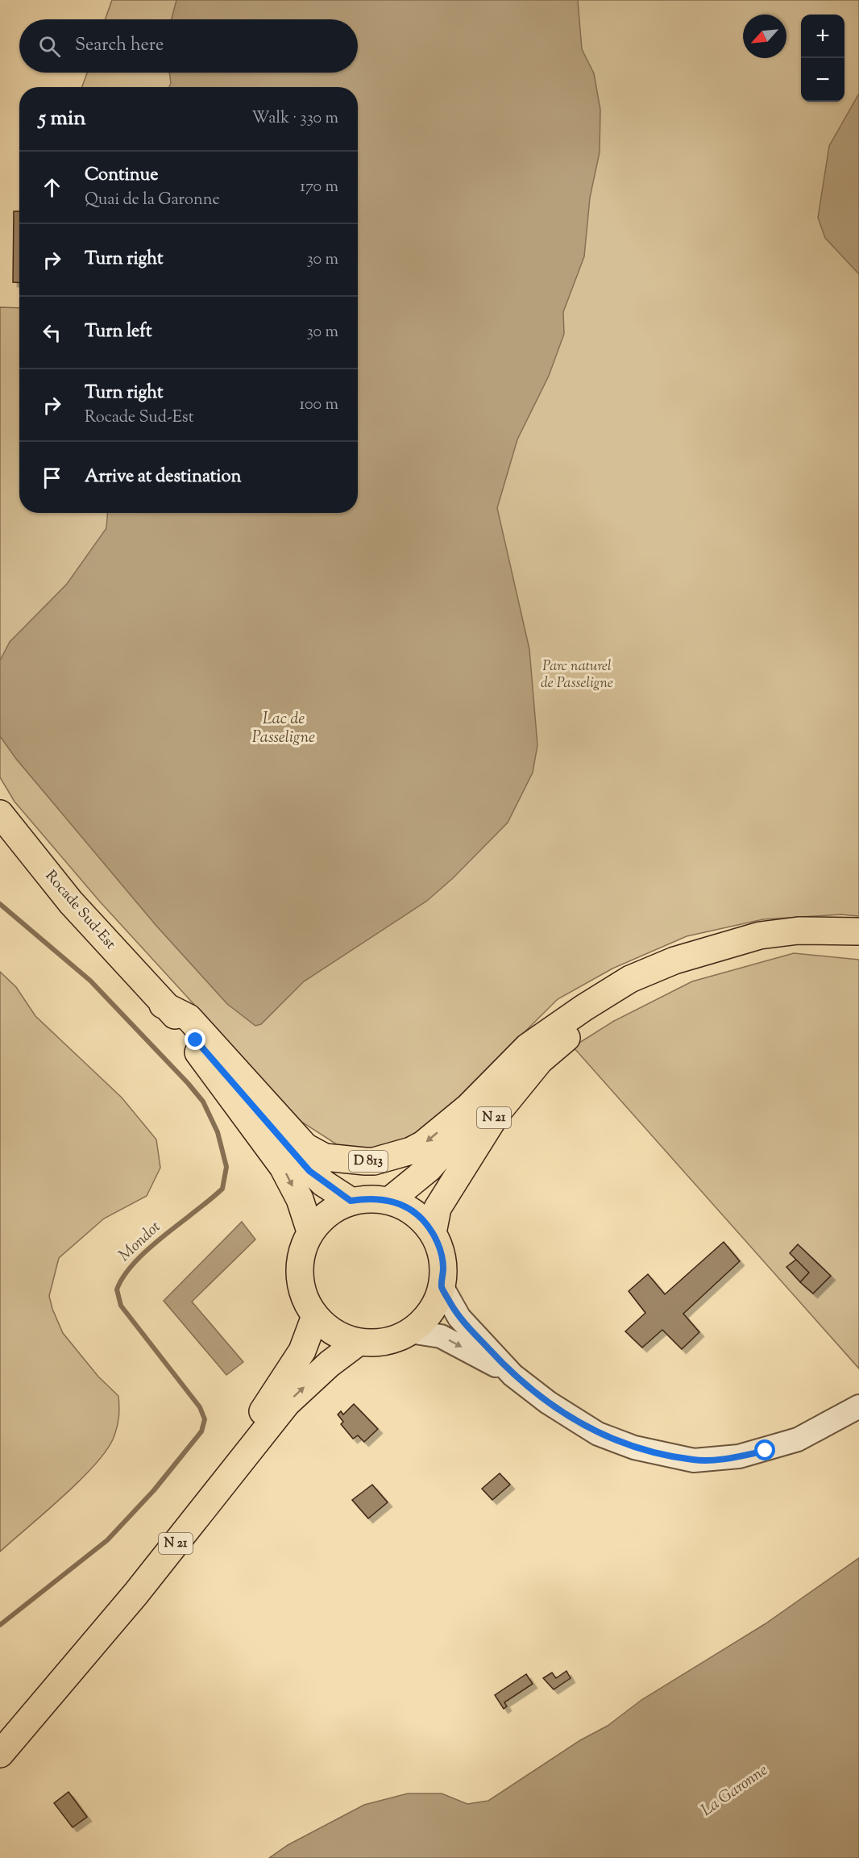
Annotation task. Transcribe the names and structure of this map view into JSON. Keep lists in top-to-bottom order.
{
  "streets": {
    "main road": ["Rocade Sud-Est", "N 21", "D 813"]
  },
  "crossings": [
    ["Rocade Sud-Est", "N 21"],
    ["Rocade Sud-Est", "D 813"],
    ["N 21", "D 813"]
  ],
  "water": ["Lac de Passeligne", "Mondot", "La Garonne"],
  "parks": ["Parc naturel de Passeligne"],
  "north": "bottom left",
  "page": {
    "map_buttons": ["+", "−"],
    "search": "Search here",
    "heading": ["5 min", "Walk · 330 m"],
    "list": [
      ["Continue", "Quai de la Garonne", "170 m"],
      ["Turn right", "30 m"],
      ["Turn left", "30 m"],
      ["Turn right", "Rocade Sud-Est", "100 m"],
      "Arrive at destination"
    ]
  }
}
